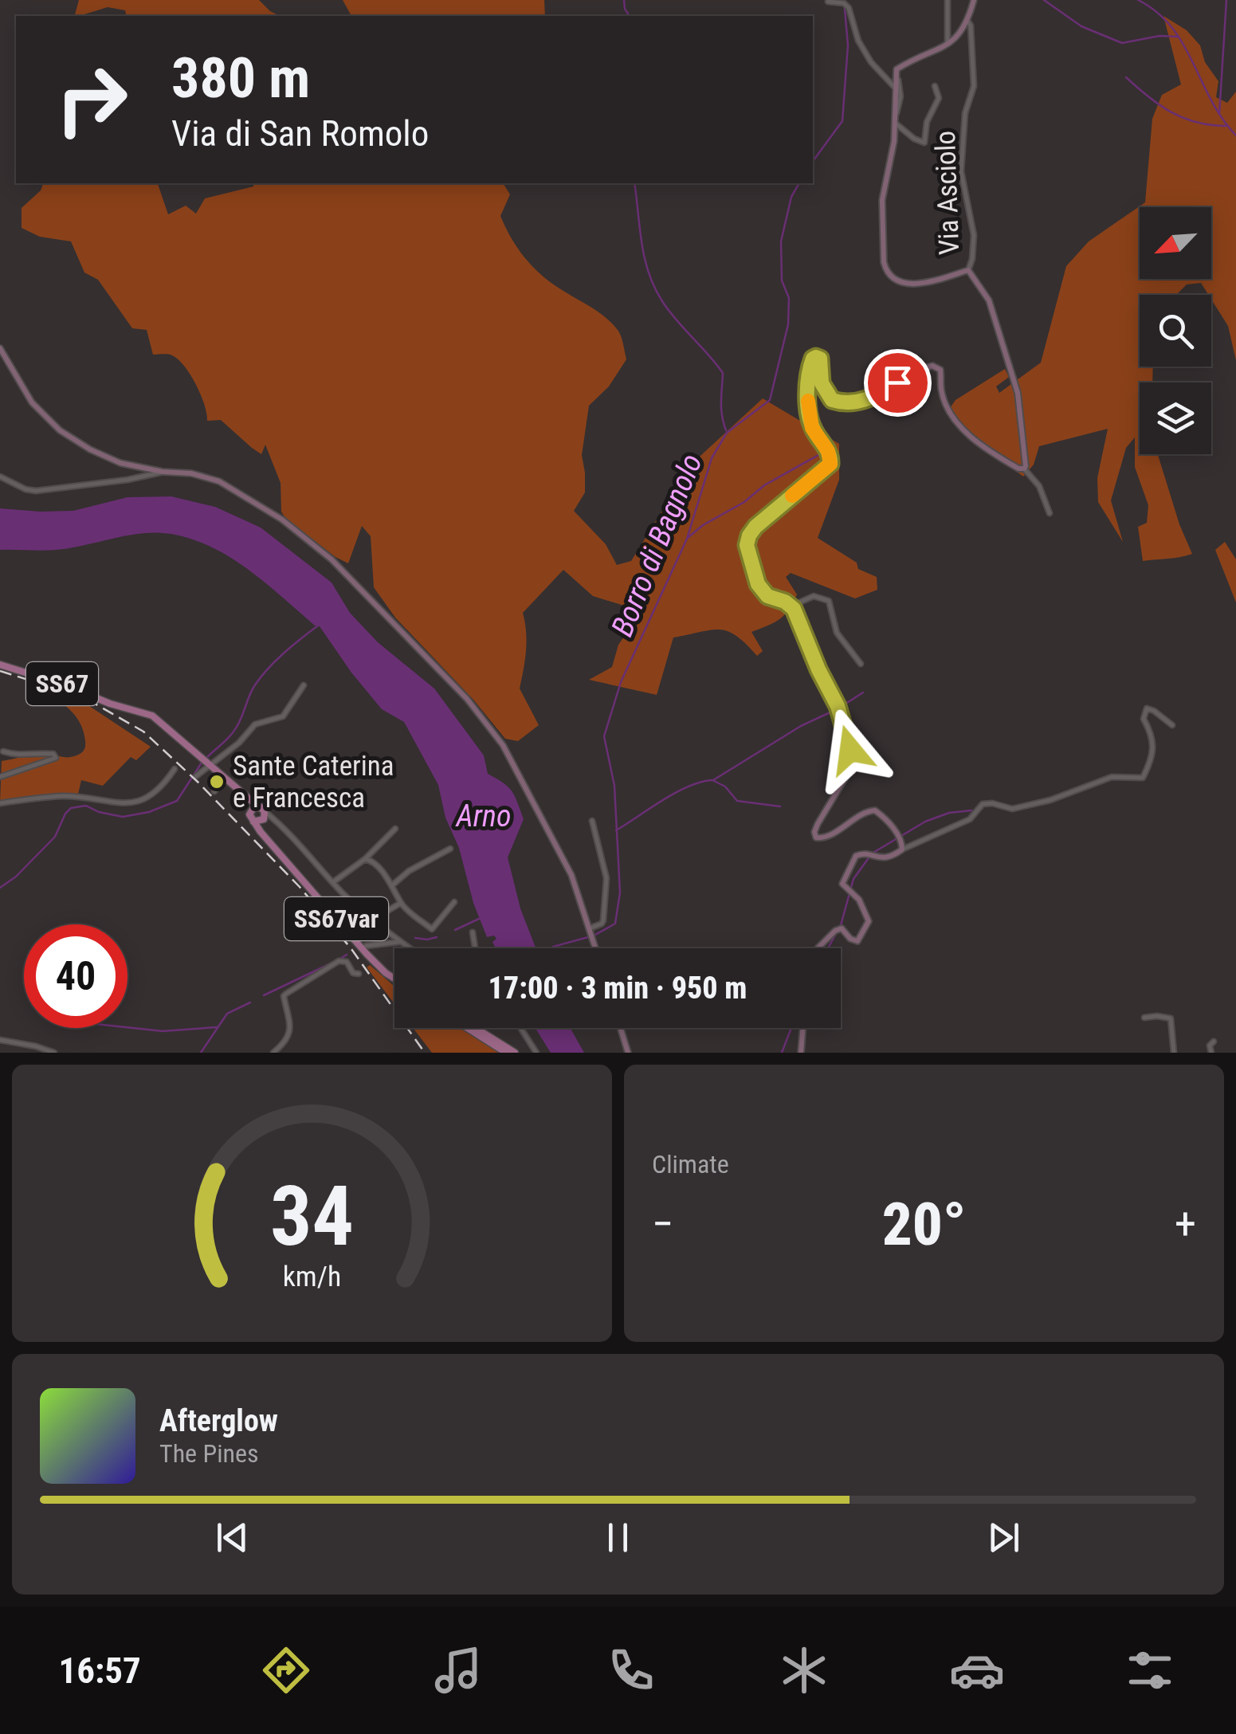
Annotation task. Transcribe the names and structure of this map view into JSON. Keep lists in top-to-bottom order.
{
  "streets": {
    "main road": ["SS67", "SS67var"],
    "street": ["Via Asciolo"]
  },
  "water": ["Borro di Bagnolo", "Arno"],
  "places": ["Sante Caterina e Francesca"],
  "north": "bottom left",
  "page": {
    "turn": ["380 m", "Via di San Romolo"],
    "limit": "40",
    "trip": "17:00 · 3 min · 950 m",
    "tile": "Climate",
    "heat": ["−", "20°", "+"],
    "song": ["Afterglow", "The Pines"],
    "tabs": "16:57",
    "gauge": ["34", "km/h"]
  }
}
